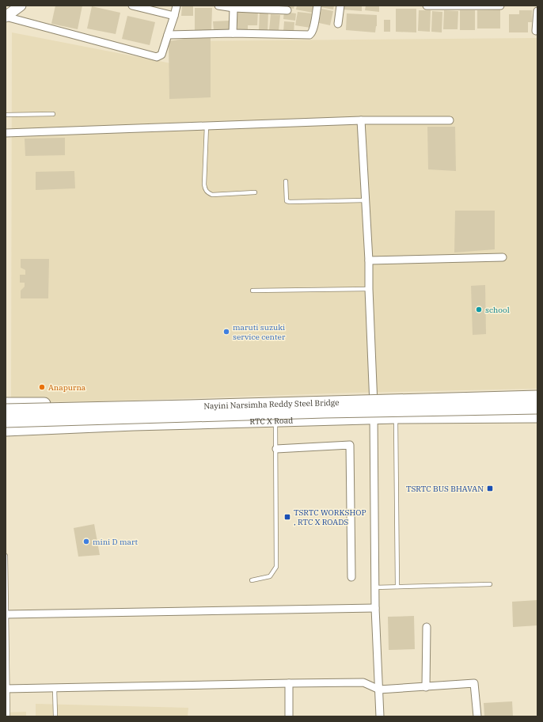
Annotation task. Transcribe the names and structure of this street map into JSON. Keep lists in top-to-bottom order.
{
  "streets": {
    "main road": ["Nayini Narsimha Reddy Steel Bridge", "RTC X Road"]
  },
  "places": {
    "other": [
      "school",
      "maruti suzuki service center",
      "Anapurna",
      "mini D mart"
    ],
    "transit": ["TSRTC BUS BHAVAN", "TSRTC WORKSHOP , RTC X ROADS"]
  }
}
